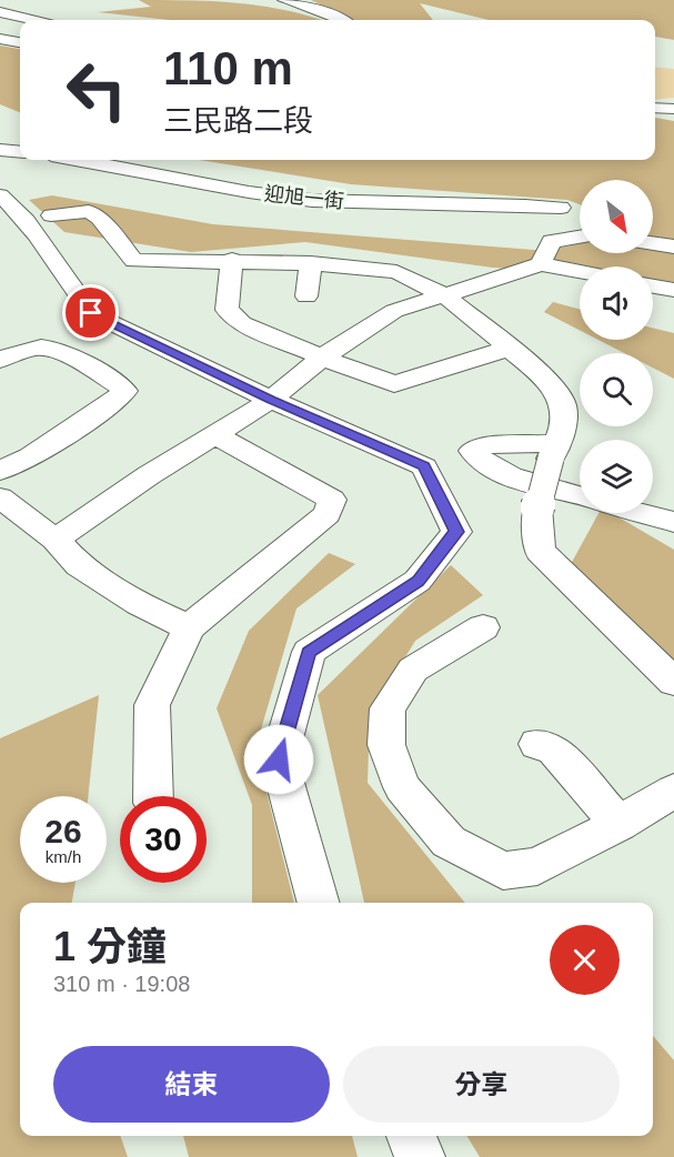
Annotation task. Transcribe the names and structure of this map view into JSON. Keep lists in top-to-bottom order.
{
  "streets": {
    "street": ["迎旭一街"]
  },
  "north": "bottom right",
  "page": {
    "turn": ["110 m", "三民路二段"],
    "speed": "26 km/h",
    "limit": "30",
    "heading": ["1 分鐘", "310 m · 19:08"],
    "buttons": ["結束", "分享"]
  }
}
